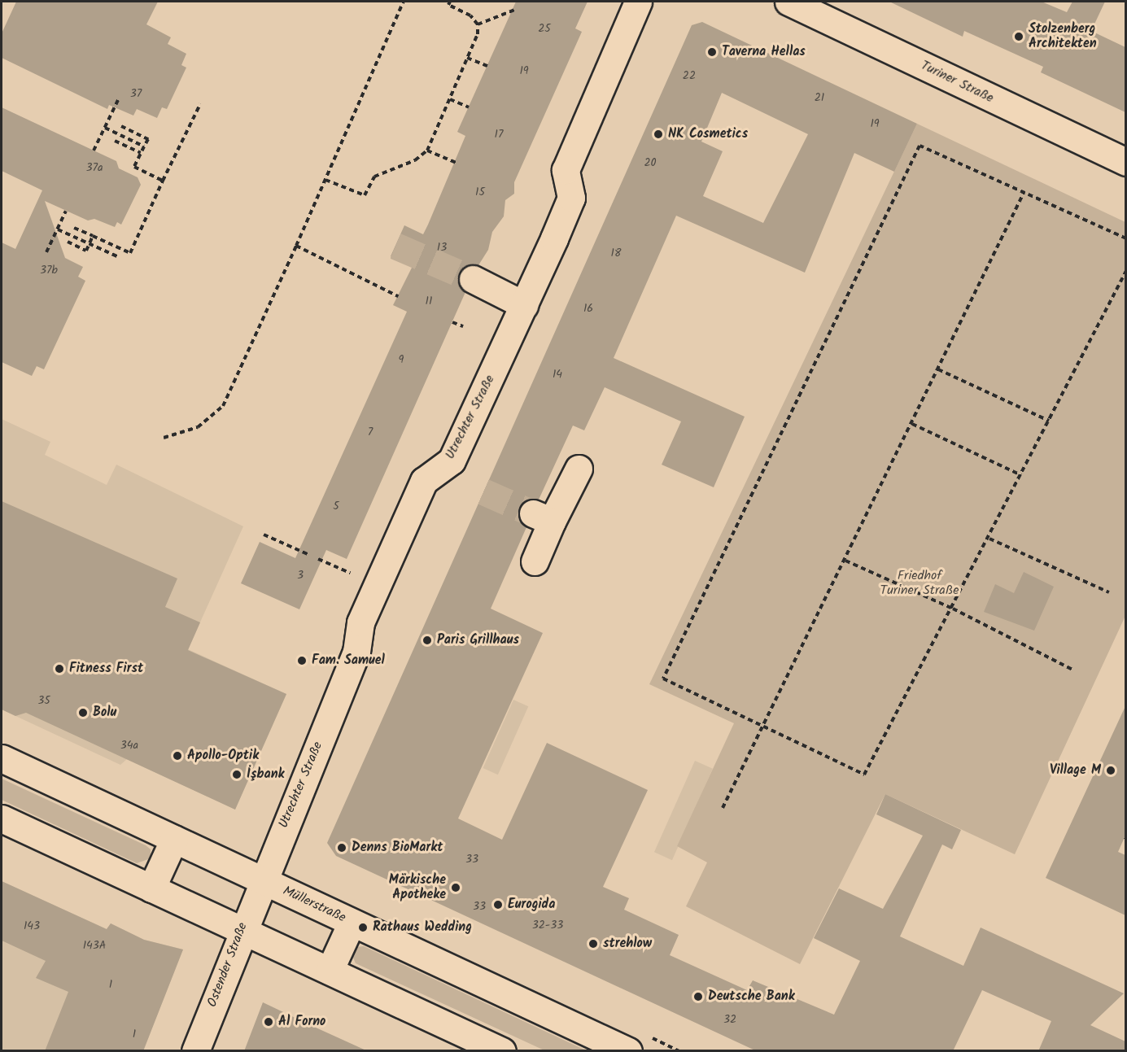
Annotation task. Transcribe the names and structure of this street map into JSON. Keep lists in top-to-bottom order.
{
  "streets": {
    "street": [
      "Turiner Straße",
      "Utrechter Straße",
      "Müllerstraße",
      "Ostender Straße"
    ]
  },
  "crossings": [
    ["Utrechter Straße", "Müllerstraße"],
    ["Utrechter Straße", "Ostender Straße"],
    ["Müllerstraße", "Ostender Straße"]
  ],
  "parks": ["Friedhof Turiner Straße"],
  "places": [
    "Stolzenberg Architekten",
    "Taverna Hellas",
    "NK Cosmetics",
    "Paris Grillhaus",
    "Fam. Samuel",
    "Fitness First",
    "Bolu",
    "Apollo-Optik",
    "Village M",
    "İşbank",
    "Denns BioMarkt",
    "Märkische Apotheke",
    "Eurogida",
    "Rathaus Wedding",
    "strehlow",
    "Deutsche Bank",
    "Al Forno"
  ],
  "house_numbers": [
    "25",
    "19",
    "22",
    "37",
    "21",
    "19",
    "17",
    "20",
    "37a",
    "15",
    "13",
    "18",
    "37b",
    "11",
    "16",
    "9",
    "14",
    "7",
    "5",
    "3",
    "35",
    "34a",
    "33",
    "33",
    "32-33",
    "143",
    "143A",
    "1",
    "32",
    "1"
  ]
}
